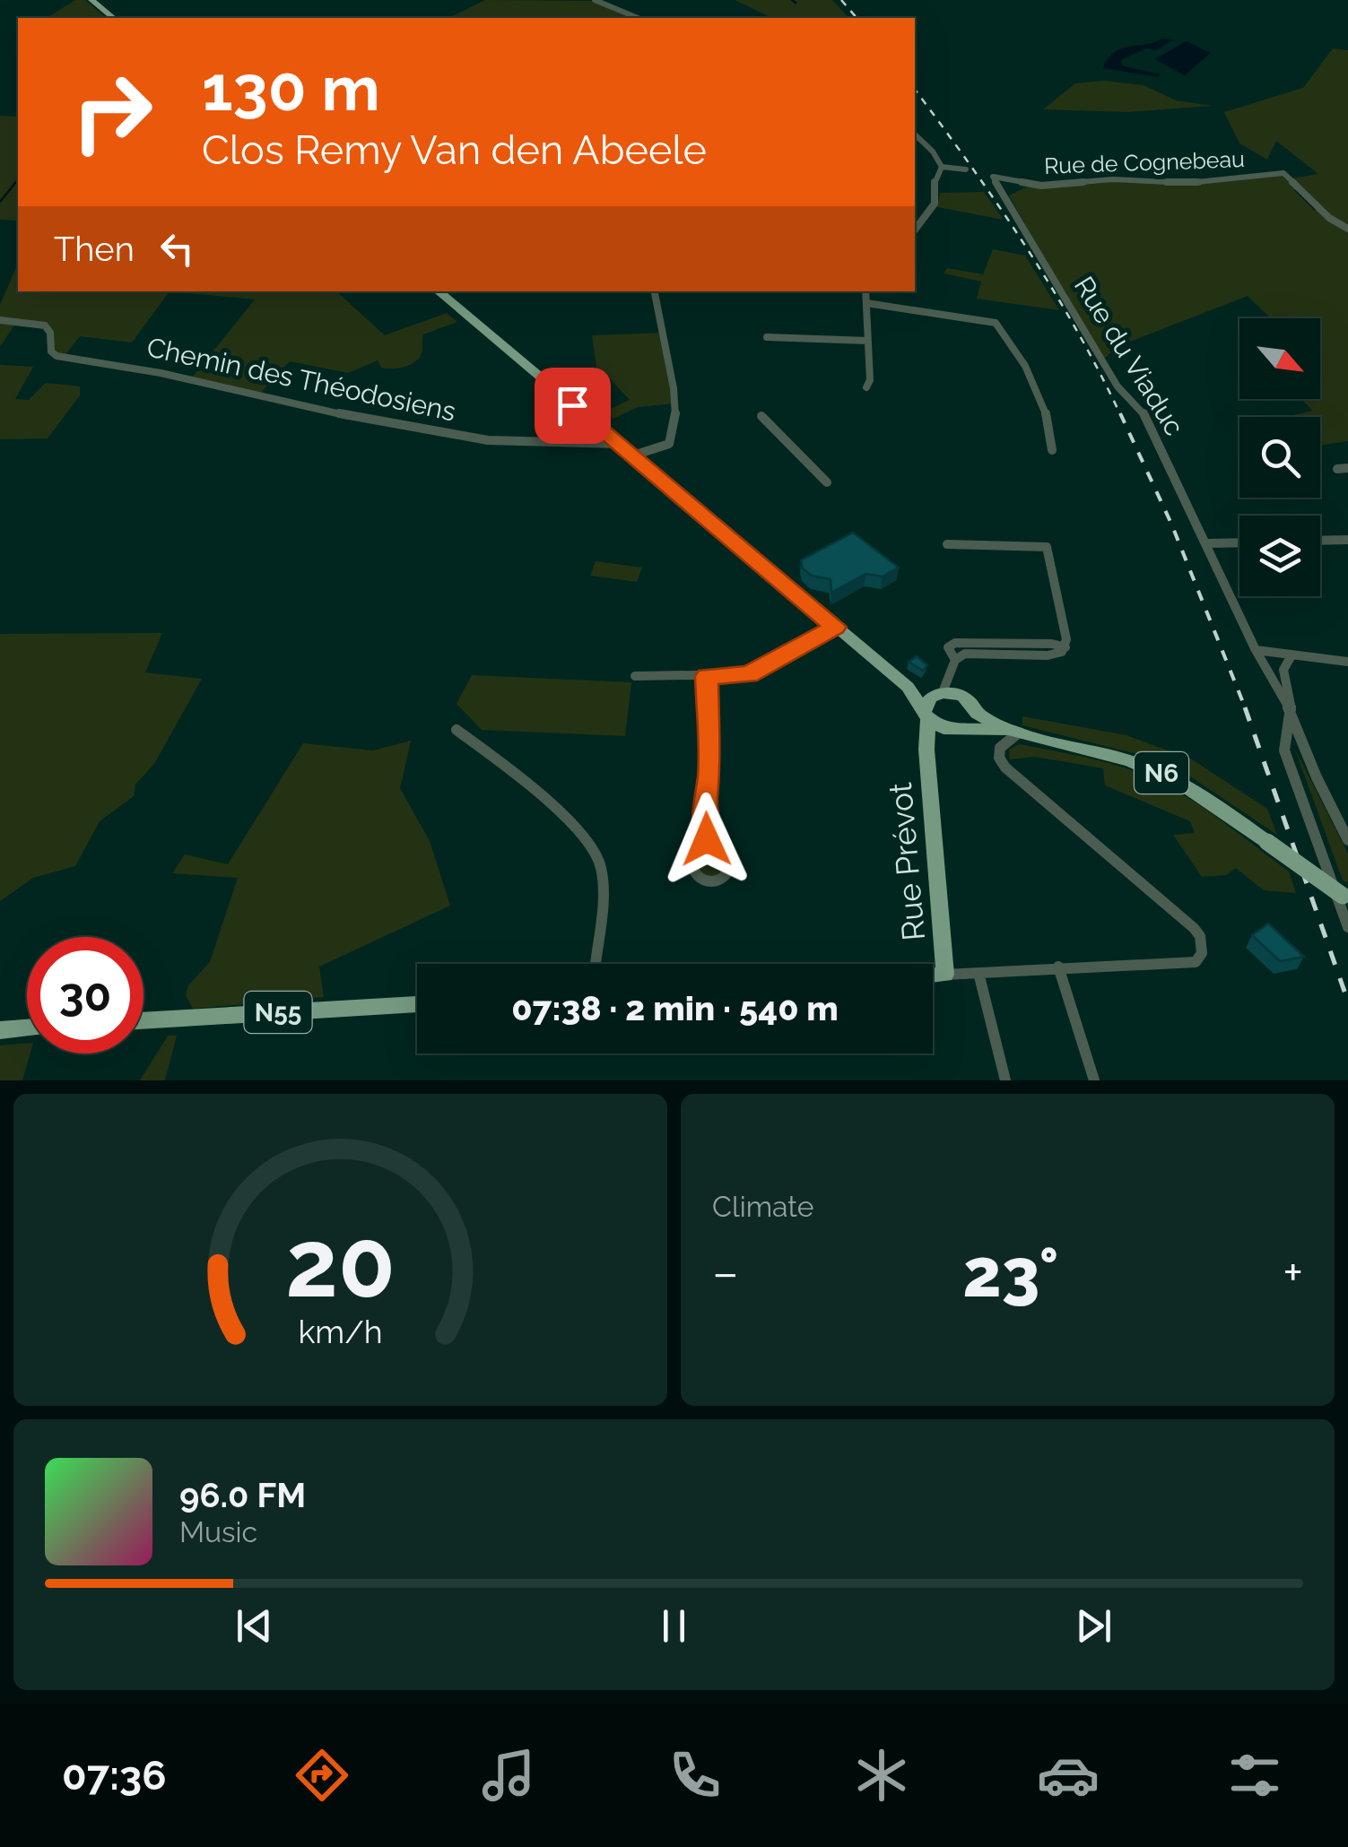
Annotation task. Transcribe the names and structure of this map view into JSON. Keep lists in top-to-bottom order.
{
  "streets": {
    "main road": ["N6", "Rue Prévot", "N55"],
    "street": ["Rue de Cognebeau", "Rue du Viaduc", "Chemin des Théodosiens"]
  },
  "crossings": [
    ["Rue de Cognebeau", "Rue du Viaduc"]
  ],
  "north": "bottom right",
  "page": {
    "turn": ["130 m", "Clos Remy Van den Abeele"],
    "then": "Then",
    "limit": "30",
    "trip": "07:38 · 2 min · 540 m",
    "tile": "Climate",
    "heat": ["−", "23°", "+"],
    "song": ["96.0 FM", "Music"],
    "tabs": "07:36",
    "gauge": ["20", "km/h"]
  }
}
